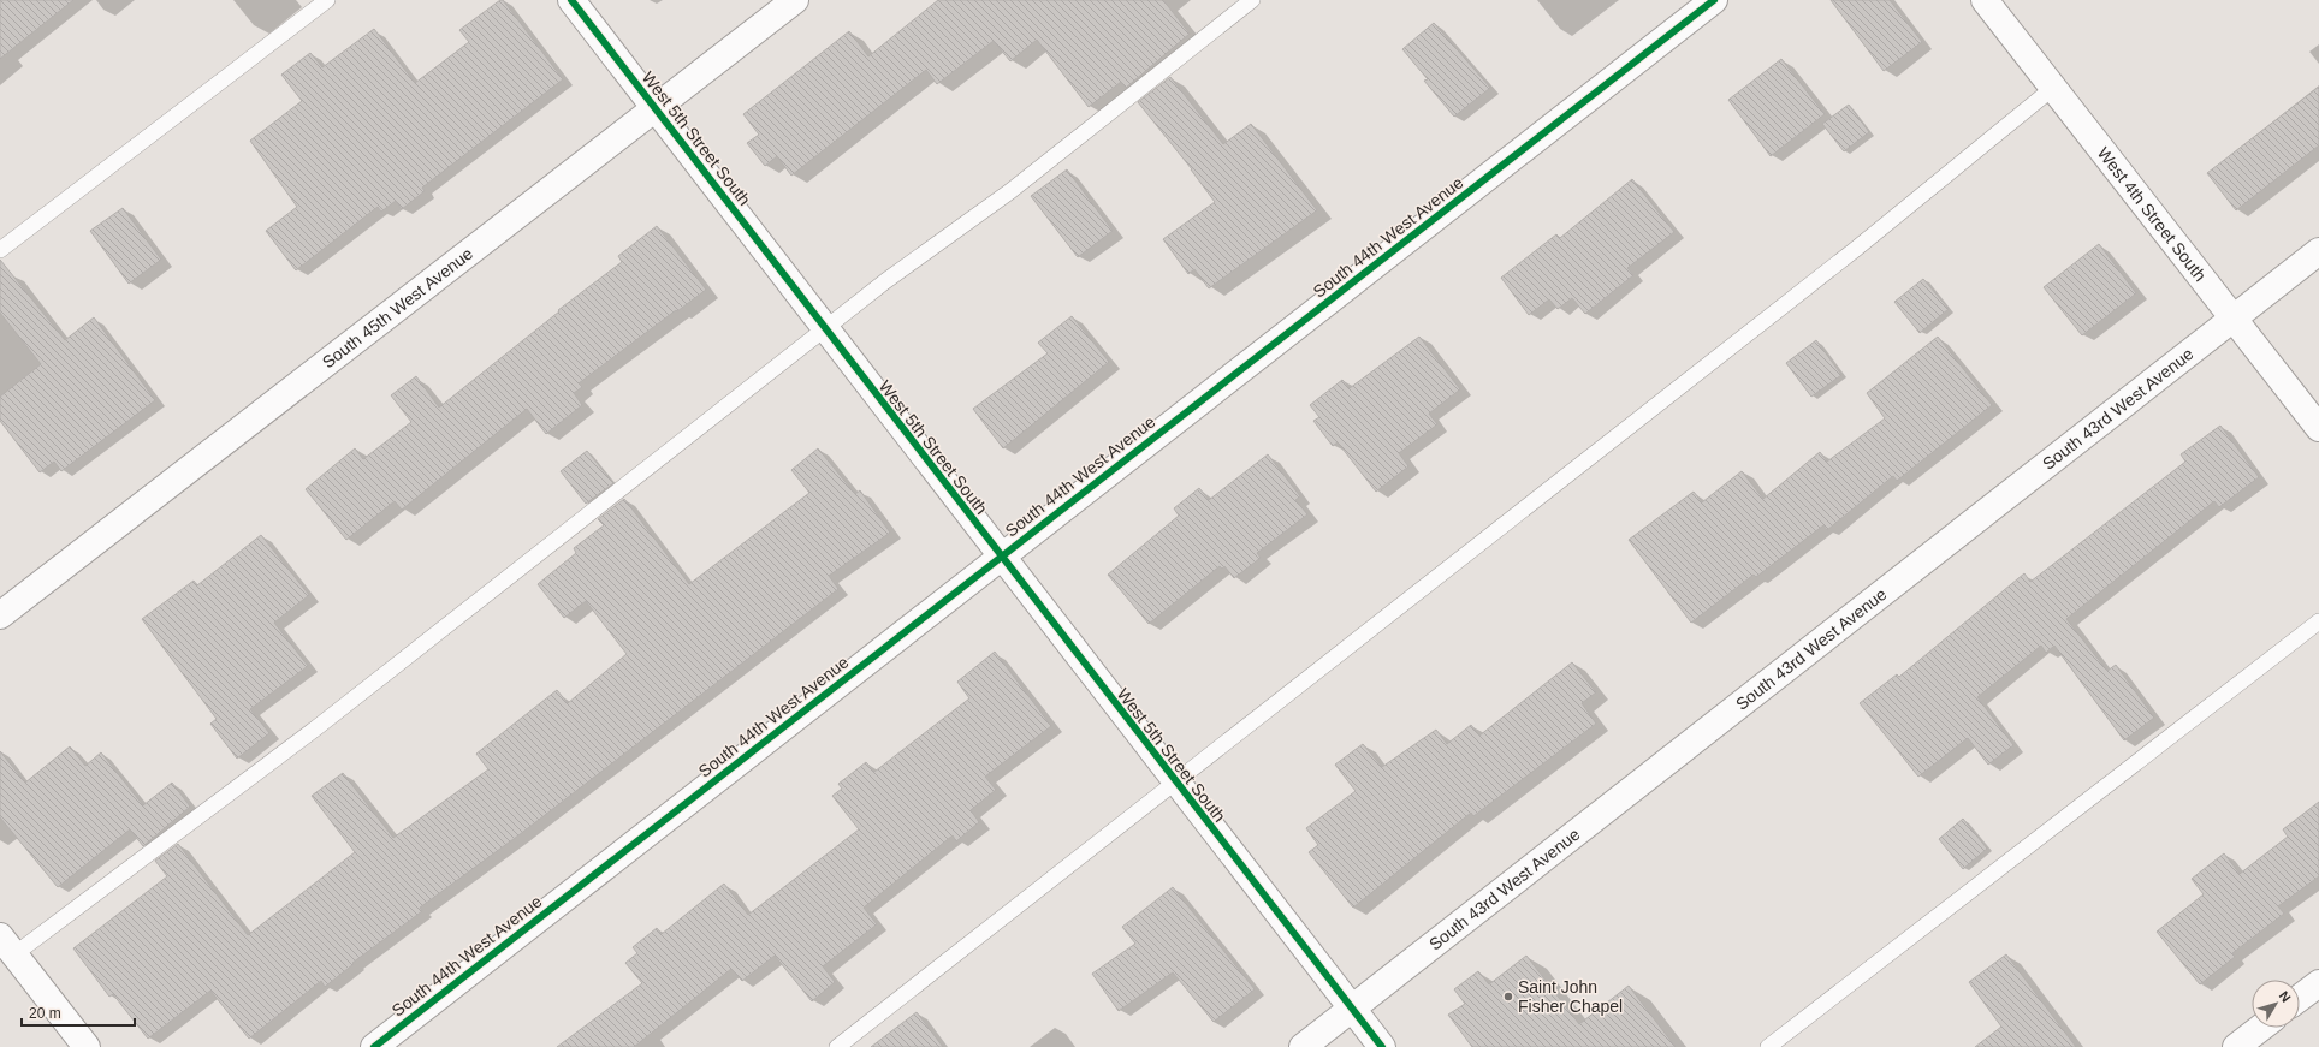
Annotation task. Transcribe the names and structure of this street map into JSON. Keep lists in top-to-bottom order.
{
  "streets": {
    "street": [
      "West 5th Street South",
      "West 4th Street South",
      "South 44th West Avenue",
      "South 45th West Avenue",
      "South 43rd West Avenue"
    ]
  },
  "crossings": [
    ["West 5th Street South", "South 44th West Avenue"],
    ["West 5th Street South", "South 45th West Avenue"],
    ["West 5th Street South", "South 43rd West Avenue"],
    ["West 4th Street South", "South 43rd West Avenue"]
  ],
  "places": ["Saint John Fisher Chapel"],
  "scale_bar": "20 m",
  "north": "top right"
}
